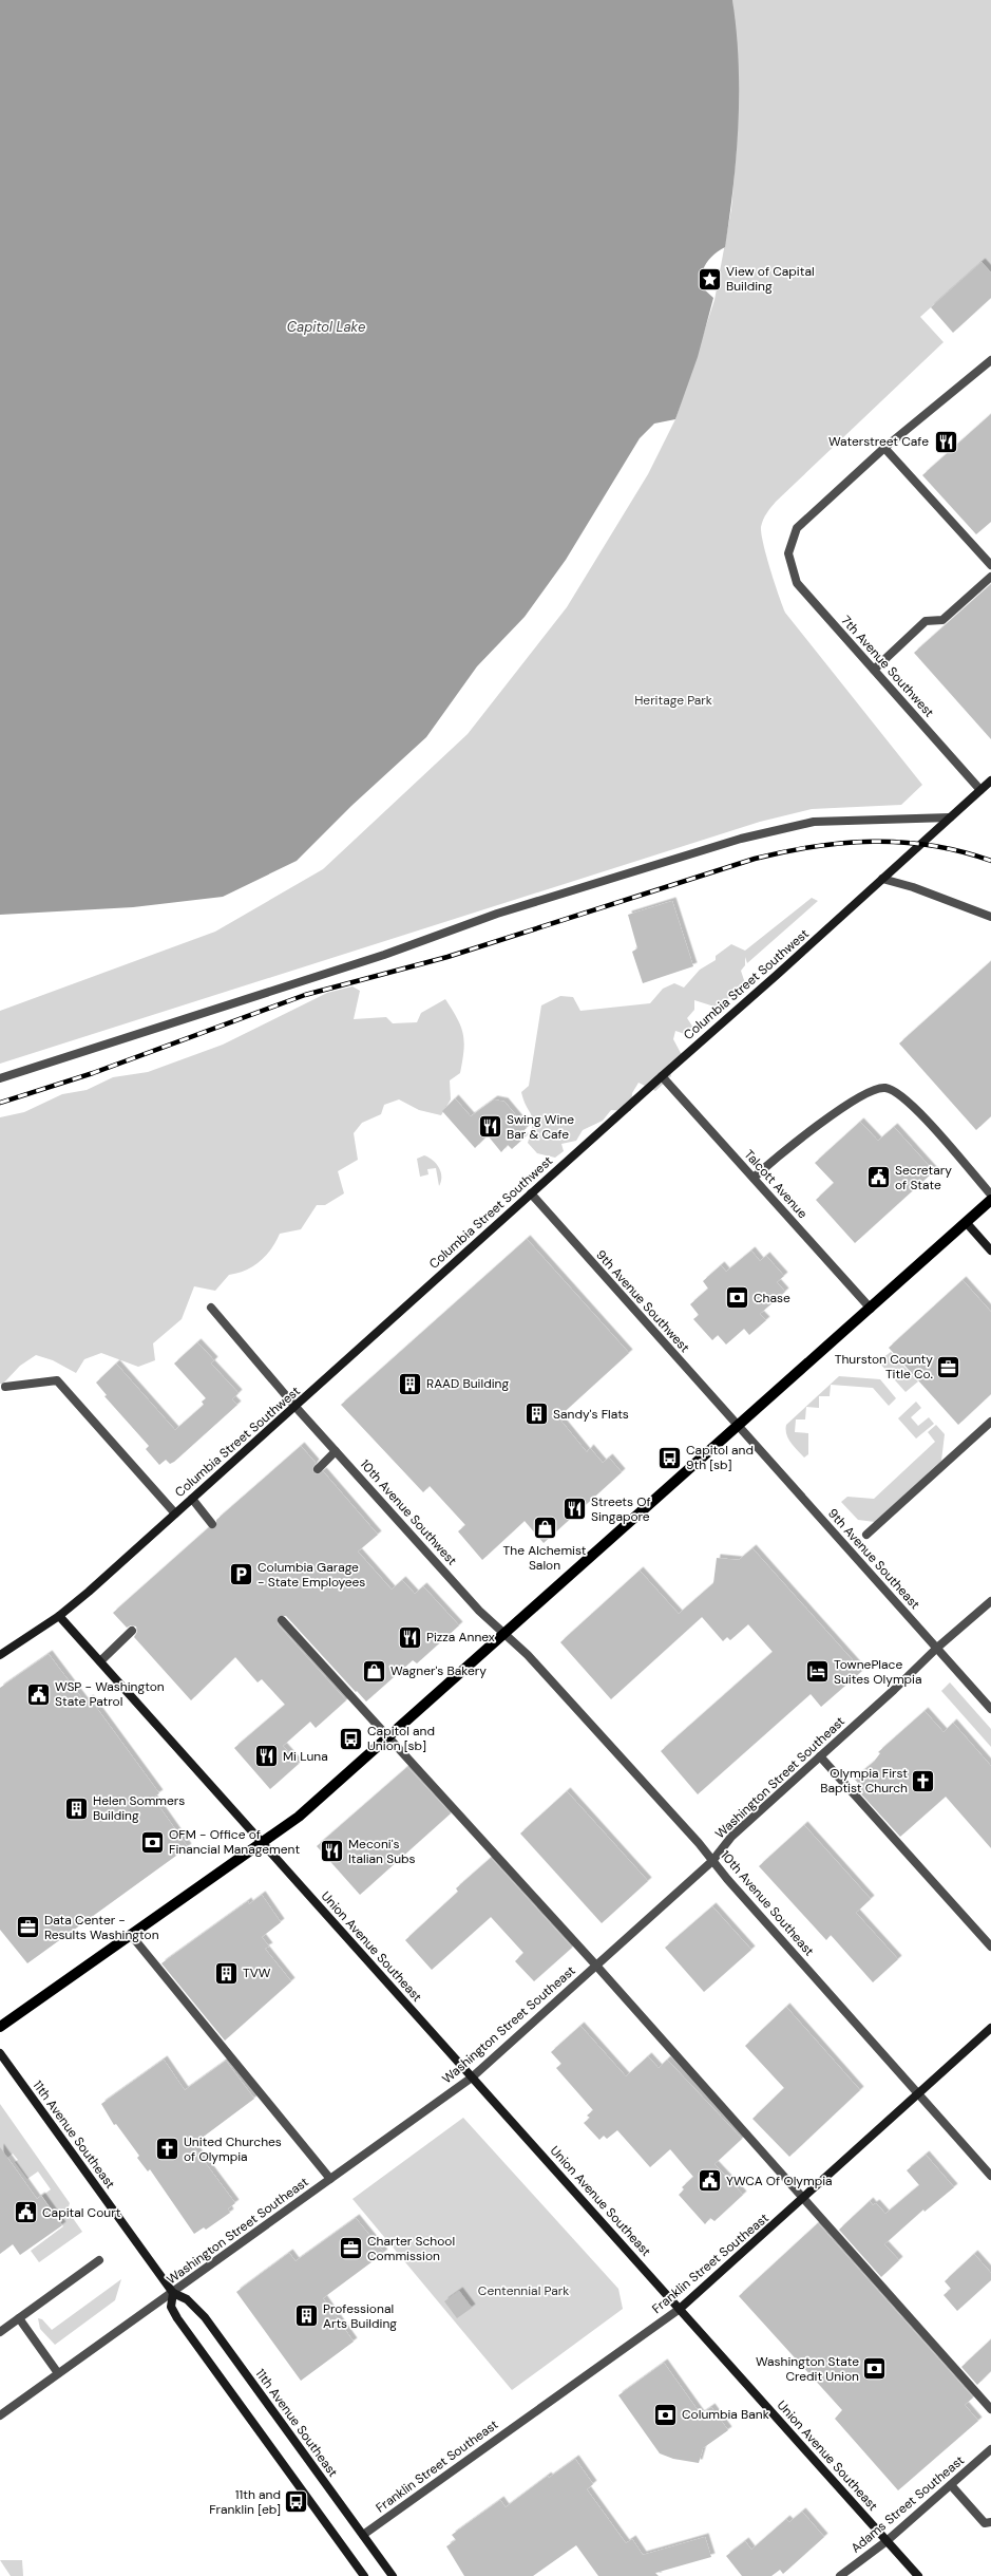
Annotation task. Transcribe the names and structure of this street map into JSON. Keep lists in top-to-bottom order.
{
  "streets": {
    "street": [
      "7th Avenue Southwest",
      "Columbia Street Southwest",
      "Talcott Avenue",
      "9th Avenue Southwest",
      "10th Avenue Southwest",
      "9th Avenue Southeast",
      "Washington Street Southeast",
      "10th Avenue Southeast",
      "Union Avenue Southeast",
      "11th Avenue Southeast",
      "Franklin Street Southeast",
      "Adams Street Southeast"
    ]
  },
  "crossings": [
    ["7th Avenue Southwest", "Columbia Street Southwest"],
    ["Columbia Street Southwest", "Talcott Avenue"],
    ["Columbia Street Southwest", "9th Avenue Southwest"],
    ["Columbia Street Southwest", "10th Avenue Southwest"],
    ["Columbia Street Southwest", "Union Avenue Southeast"],
    ["9th Avenue Southwest", "9th Avenue Southeast"],
    ["10th Avenue Southwest", "10th Avenue Southeast"],
    ["9th Avenue Southeast", "Washington Street Southeast"],
    ["Washington Street Southeast", "10th Avenue Southeast"],
    ["Washington Street Southeast", "Union Avenue Southeast"],
    ["Washington Street Southeast", "11th Avenue Southeast"],
    ["10th Avenue Southeast", "Franklin Street Southeast"],
    ["Union Avenue Southeast", "Franklin Street Southeast"],
    ["Union Avenue Southeast", "Adams Street Southeast"],
    ["11th Avenue Southeast", "Franklin Street Southeast"]
  ],
  "water": ["Capitol Lake"],
  "parks": ["Heritage Park", "Centennial Park"],
  "places": {
    "place": ["View of Capital Building"],
    "restaurant": [
      "Waterstreet Cafe",
      "Swing Wine Bar & Cafe",
      "Streets Of Singapore",
      "Pizza Annex",
      "Mi Luna",
      "Meconi's Italian Subs"
    ],
    "public building": [
      "Secretary of State",
      "WSP - Washington State Patrol",
      "YWCA Of Olympia",
      "Capital Court"
    ],
    "bank": [
      "Chase",
      "OFM - Office of Financial Management",
      "Washington State Credit Union",
      "Columbia Bank"
    ],
    "office": ["Thurston County Title Co.", "Data Center - Results Washington", "Charter School Commission"],
    "building": [
      "RAAD Building",
      "Sandy's Flats",
      "Helen Sommers Building",
      "TVW",
      "Professional Arts Building"
    ],
    "bus stop": ["Capitol and 9th [sb]", "Capitol and Union [sb]", "11th and Franklin [eb]"],
    "shop": ["The Alchemist Salon", "Wagner's Bakery"],
    "parking": ["Columbia Garage - State Employees"],
    "hotel": ["TownePlace Suites Olympia"],
    "church": ["Olympia First Baptist Church", "United Churches of Olympia"]
  }
}
